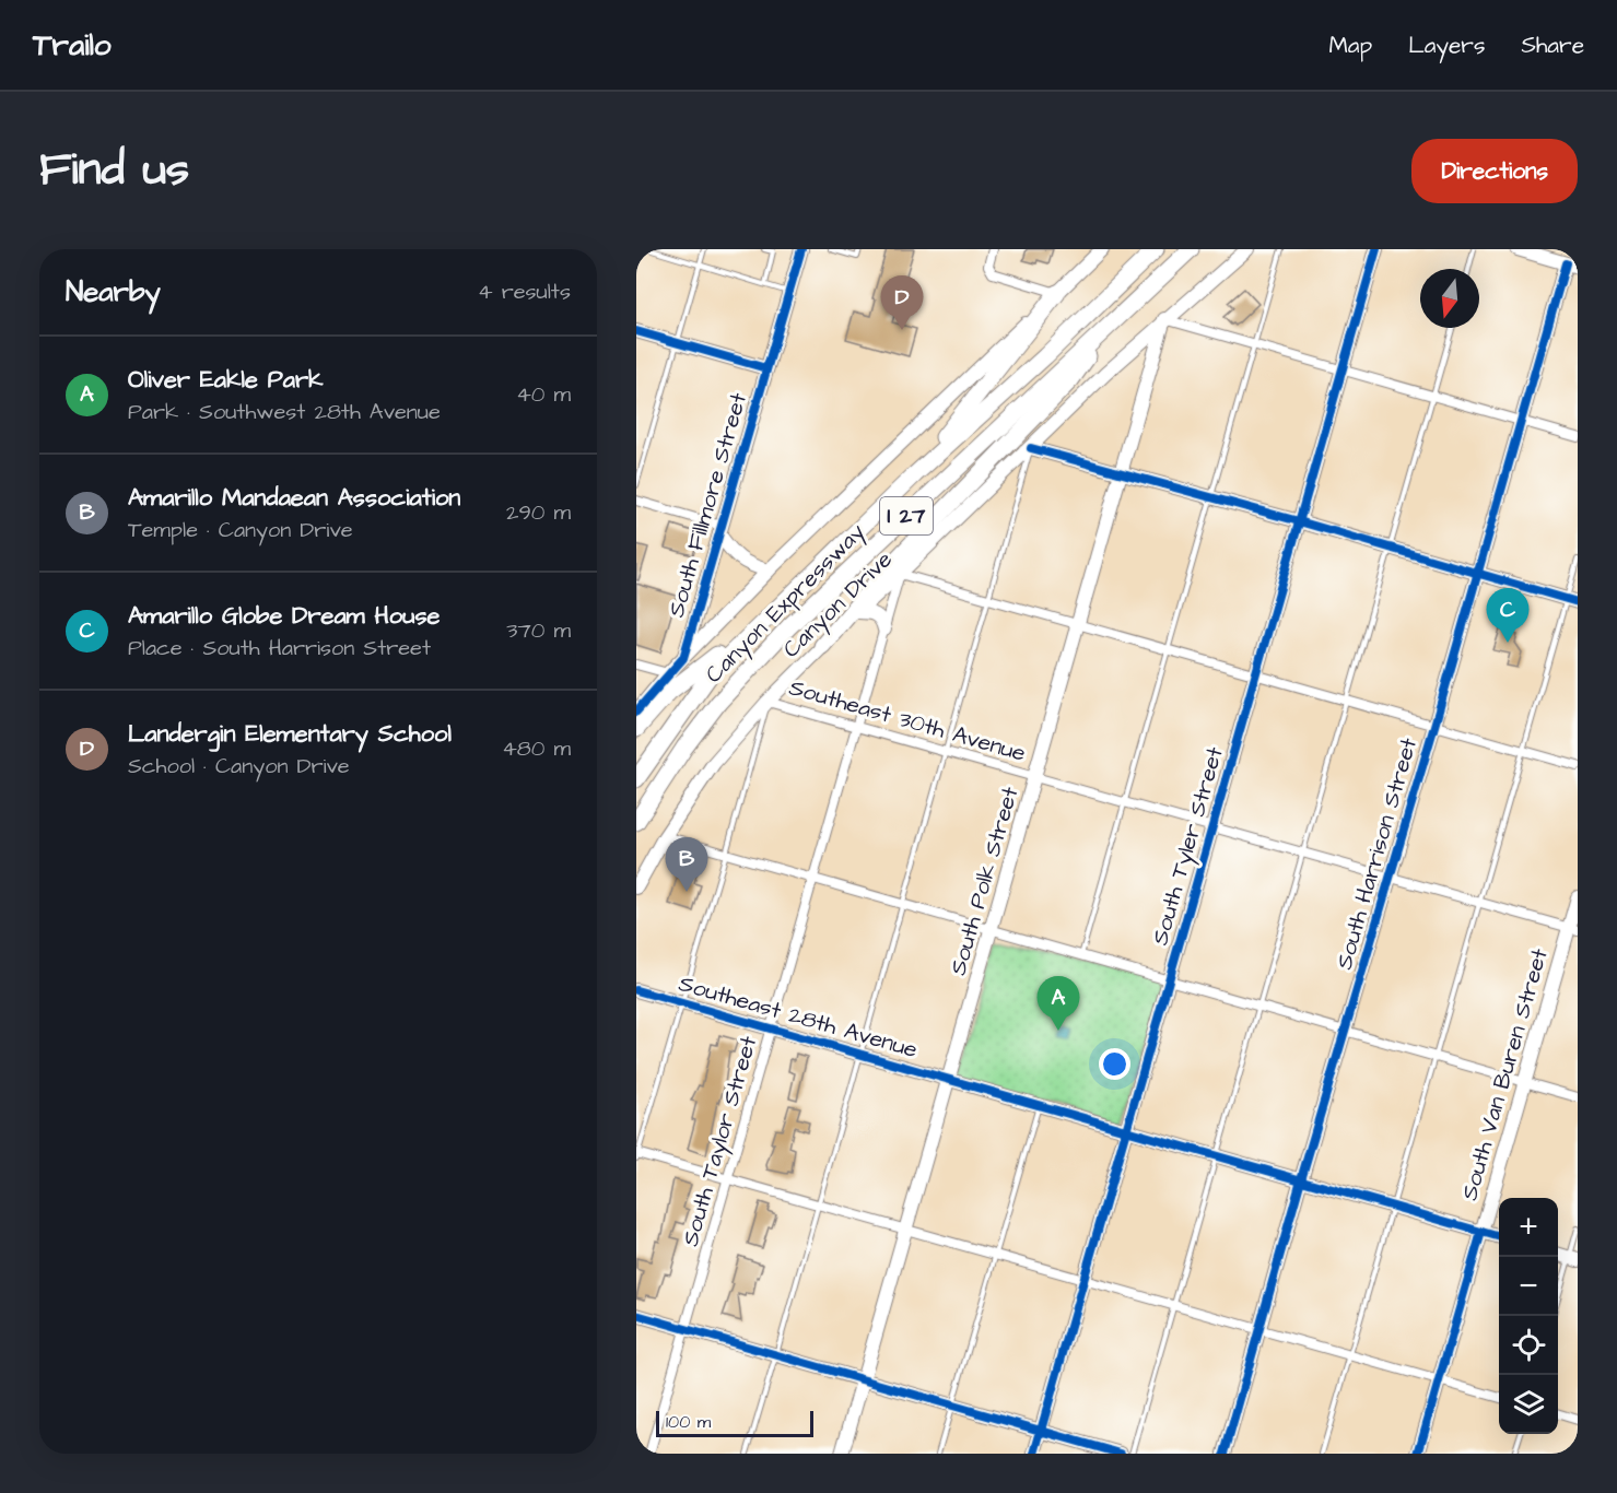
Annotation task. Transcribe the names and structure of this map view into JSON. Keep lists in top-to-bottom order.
{
  "streets": {
    "highway": ["I 27", "Canyon Expressway"],
    "main road": [
      "South Fillmore Street",
      "Canyon Drive",
      "South Tyler Street",
      "South Harrison Street",
      "South Polk Street",
      "Southeast 28th Avenue",
      "South Van Buren Street"
    ],
    "street": ["Southeast 30th Avenue", "South Taylor Street"]
  },
  "crossings": [
    ["Canyon Drive", "Southeast 30th Avenue"],
    ["Canyon Drive", "South Polk Street"],
    ["Canyon Drive", "South Taylor Street"],
    ["Southeast 30th Avenue", "South Tyler Street"],
    ["Southeast 30th Avenue", "South Harrison Street"],
    ["Southeast 30th Avenue", "South Polk Street"],
    ["Southeast 30th Avenue", "South Van Buren Street"],
    ["Southeast 30th Avenue", "South Taylor Street"],
    ["South Tyler Street", "Southeast 28th Avenue"],
    ["South Harrison Street", "Southeast 28th Avenue"],
    ["South Polk Street", "Southeast 28th Avenue"],
    ["Southeast 28th Avenue", "South Van Buren Street"],
    ["Southeast 28th Avenue", "South Taylor Street"]
  ],
  "scale_bar": "100 m",
  "north": "bottom",
  "page": {
    "header": "Trailo",
    "nav": ["Map", "Layers", "Share"],
    "title": "Find us",
    "buttons": "Directions",
    "heading": ["Nearby", "4 results"],
    "pins": [
      "D",
      "C",
      "B",
      "A"
    ],
    "list": [
      {
        "mark": "A",
        "name": "Oliver Eakle Park",
        "note": "Park · Southwest 28th Avenue",
        "value": "40 m"
      },
      {
        "mark": "B",
        "name": "Amarillo Mandaean Association",
        "note": "Temple · Canyon Drive",
        "value": "290 m"
      },
      {
        "mark": "C",
        "name": "Amarillo Globe Dream House",
        "note": "Place · South Harrison Street",
        "value": "370 m"
      },
      {
        "mark": "D",
        "name": "Landergin Elementary School",
        "note": "School · Canyon Drive",
        "value": "480 m"
      }
    ],
    "map_buttons": ["+", "−"],
    "scale": "100 m"
  }
}
